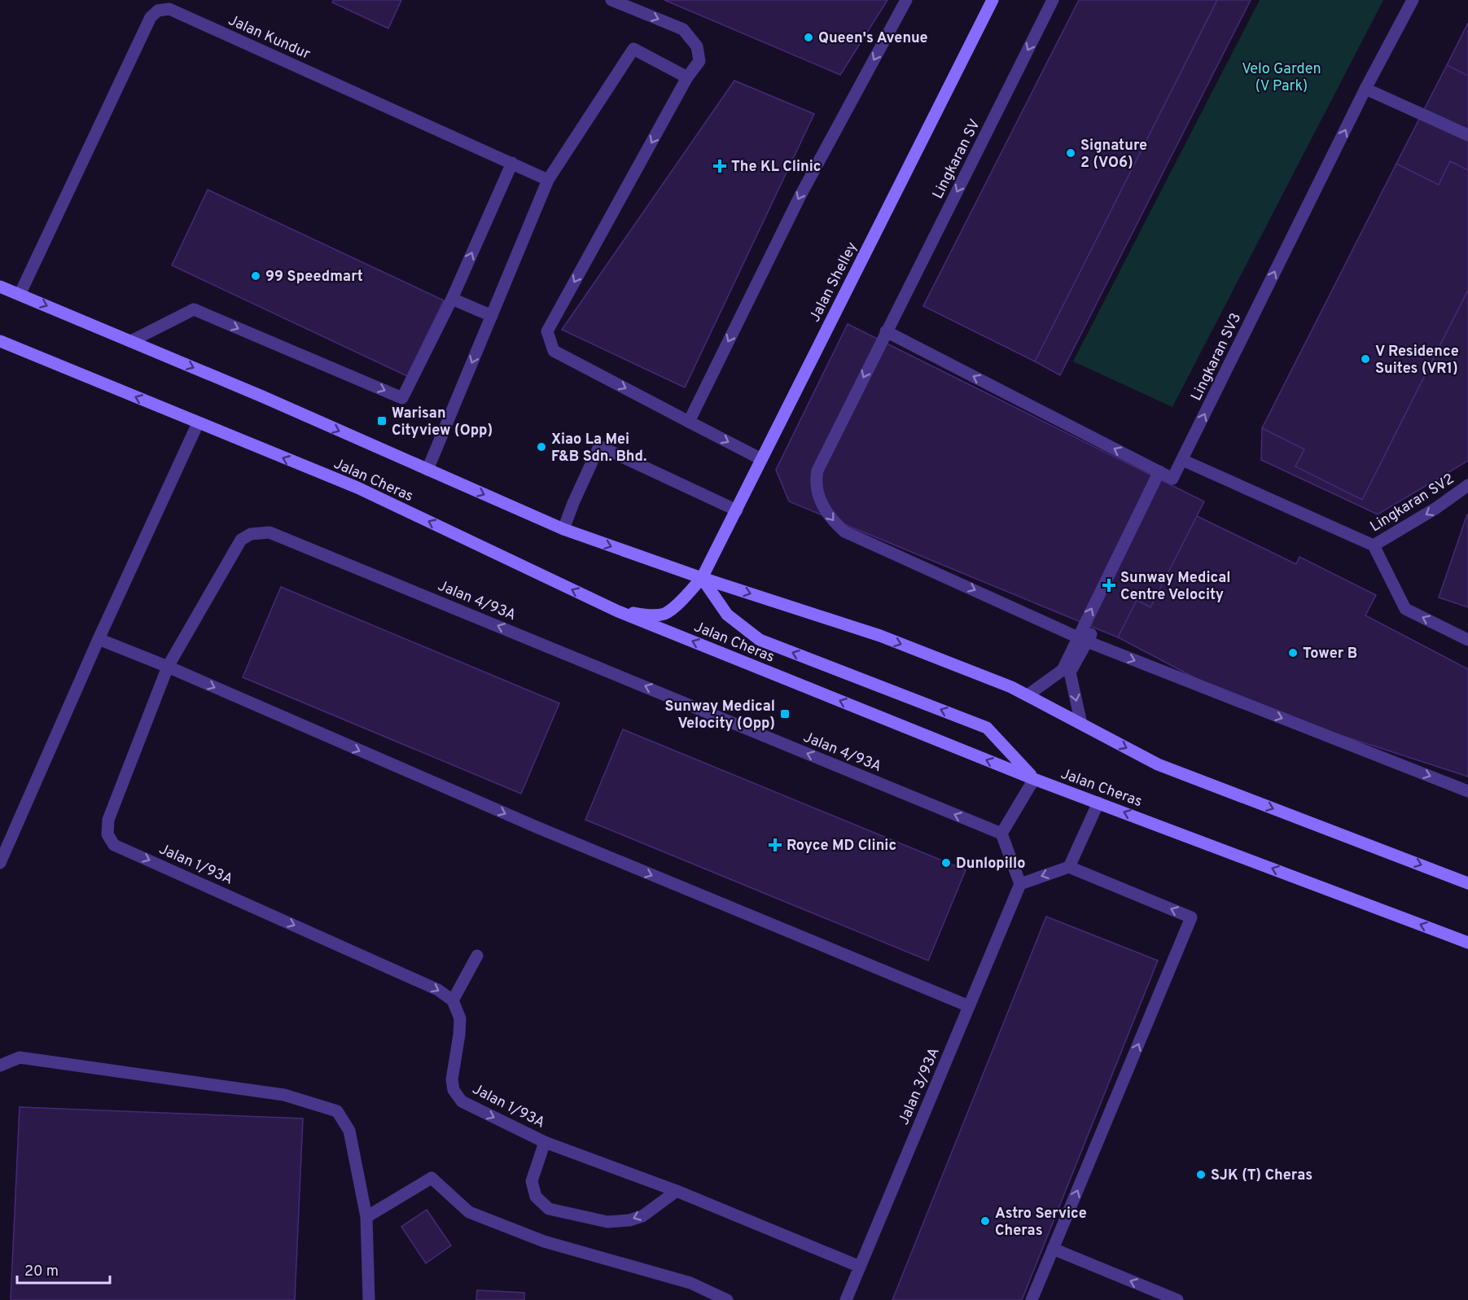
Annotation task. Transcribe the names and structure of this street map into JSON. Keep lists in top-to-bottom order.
{
  "streets": {
    "main road": ["Jalan Shelley", "Jalan Cheras"],
    "street": [
      "Jalan Kundur",
      "Lingkaran SV",
      "Lingkaran SV3",
      "Lingkaran SV2",
      "Jalan 4/93A",
      "Jalan 1/93A",
      "Jalan 3/93A"
    ]
  },
  "crossings": [
    ["Jalan Kundur", "Jalan Cheras"],
    ["Jalan Shelley", "Jalan Cheras"],
    ["Jalan 4/93A", "Jalan 1/93A"],
    ["Jalan 1/93A", "Jalan 3/93A"]
  ],
  "one_way": [
    "Lingkaran SV3",
    "Lingkaran SV2",
    "Jalan 4/93A",
    "Jalan 1/93A"
  ],
  "parks": ["Velo Garden (V Park)"],
  "places": {
    "other": [
      "Queen's Avenue",
      "Signature 2 (VO6)",
      "99 Speedmart",
      "V Residence Suites (VR1)",
      "Xiao La Mei F&B Sdn. Bhd.",
      "Tower B",
      "Dunlopillo",
      "SJK (T) Cheras",
      "Astro Service Cheras"
    ],
    "health": ["The KL Clinic", "Sunway Medical Centre Velocity", "Royce MD Clinic"],
    "transit": ["Warisan Cityview (Opp)", "Sunway Medical Velocity (Opp)"]
  },
  "scale_bar": "20 m"
}
